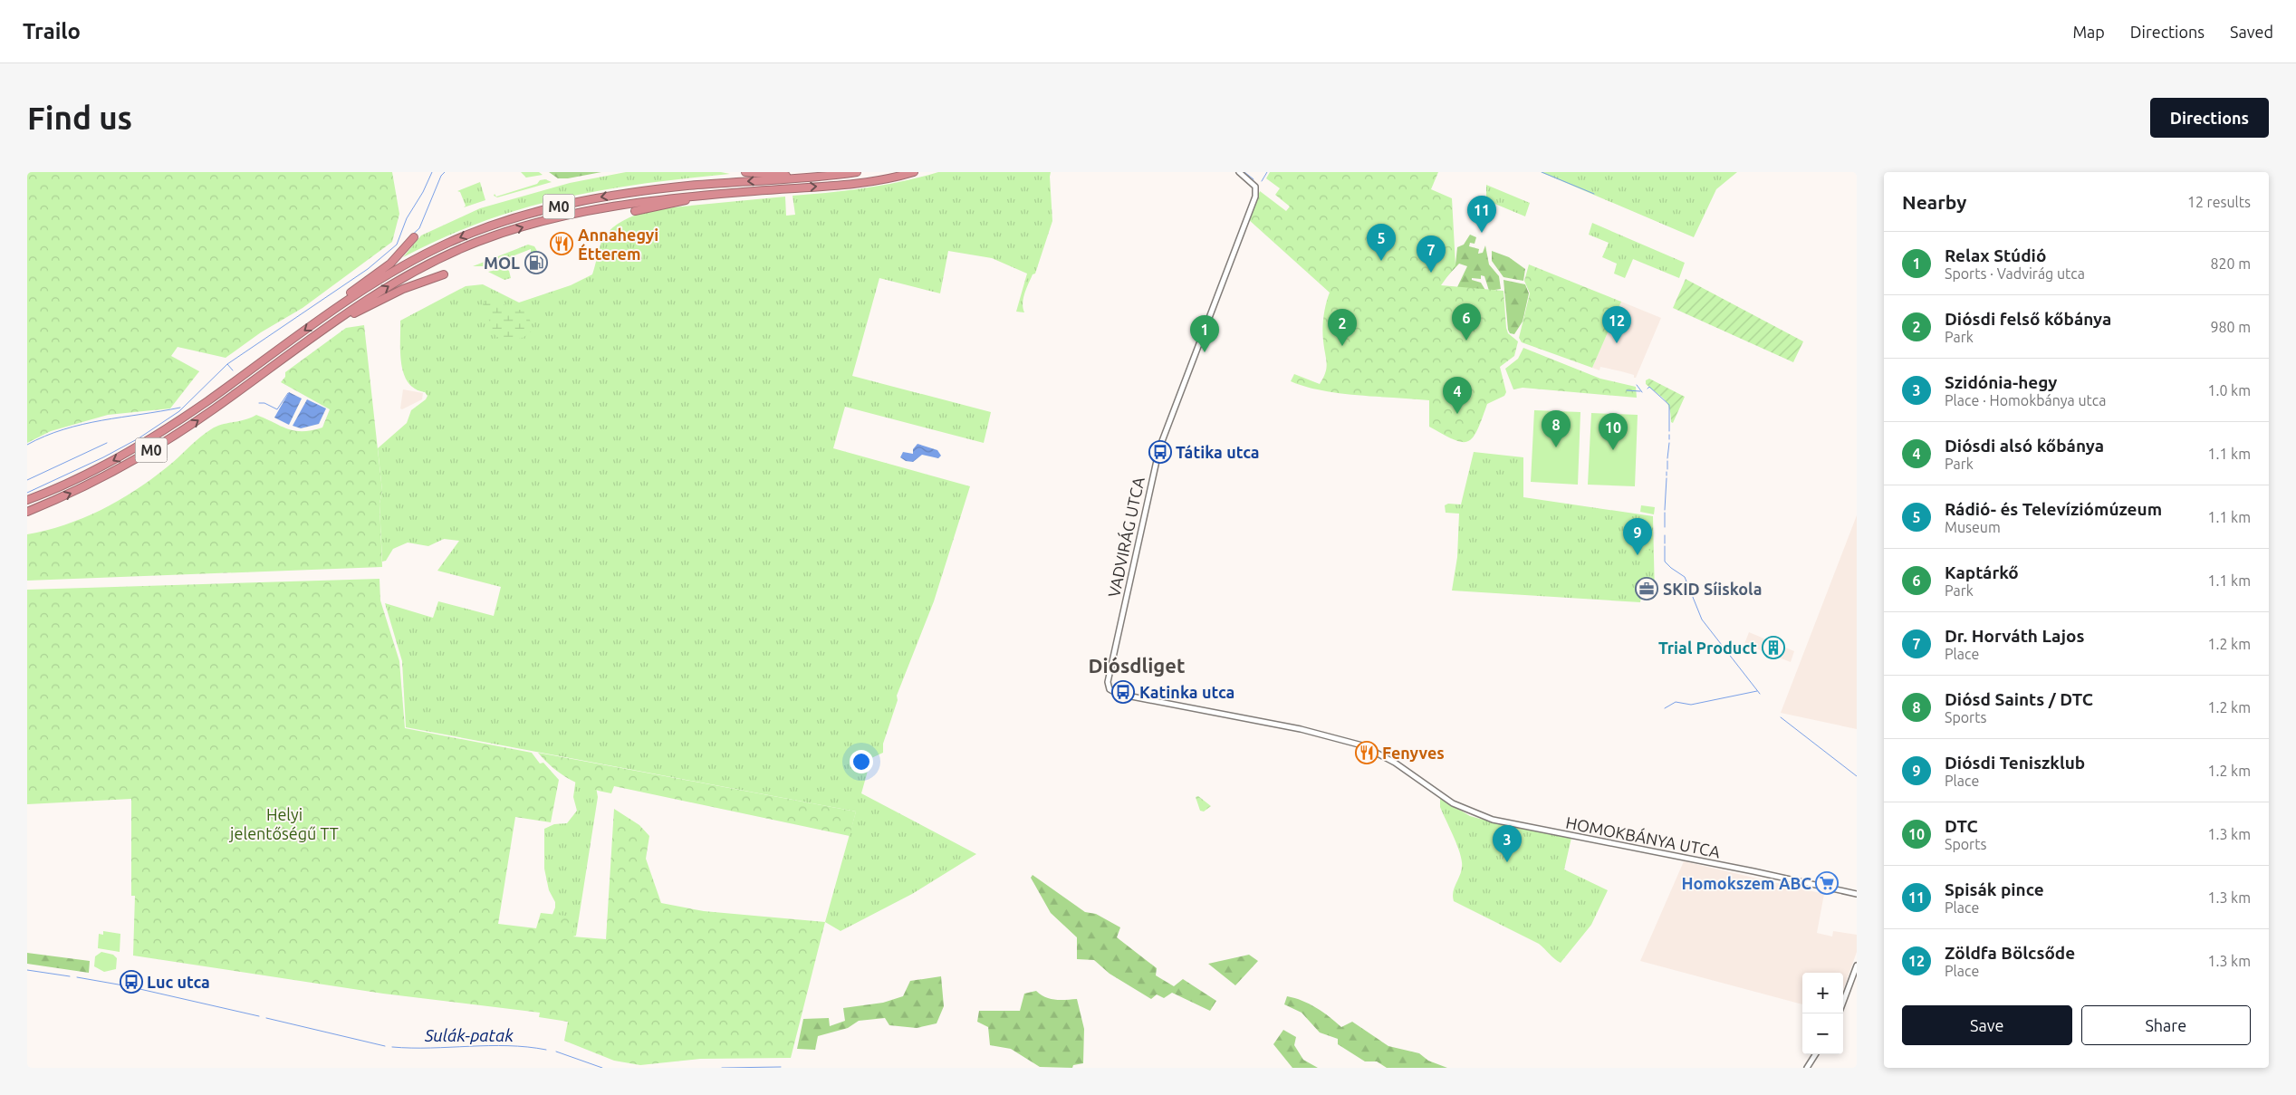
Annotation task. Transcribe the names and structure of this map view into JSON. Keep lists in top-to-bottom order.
{
  "streets": {
    "highway": ["M0"],
    "street": ["VADVIRÁG UTCA", "HOMOKBÁNYA UTCA"]
  },
  "crossings": [
    ["VADVIRÁG UTCA", "HOMOKBÁNYA UTCA"]
  ],
  "districts": ["Diósdliget"],
  "water": ["Sulák-patak"],
  "parks": ["Helyi jelentőségű TT"],
  "places": {
    "restaurant": ["Annahegyi Étterem", "Fenyves"],
    "fuel station": ["MOL"],
    "bus stop": ["Tátika utca", "Katinka utca", "Luc utca"],
    "office": ["SKID Síiskola"],
    "building": ["Trial Product"],
    "supermarket": ["Homokszem ABC"]
  },
  "page": {
    "header": "Trailo",
    "nav": ["Map", "Directions", "Saved"],
    "buttons": [
      "Directions",
      ["Save", "Share"]
    ],
    "title": "Find us",
    "heading": ["Nearby", "12 results"],
    "pins": [
      "11",
      "5",
      "7",
      "6",
      "12",
      "2",
      "1",
      "4",
      "8",
      "10",
      "9",
      "3"
    ],
    "list": [
      {
        "mark": "1",
        "name": "Relax Stúdió",
        "note": "Sports · Vadvirág utca",
        "value": "820 m"
      },
      {
        "mark": "2",
        "name": "Diósdi felső kőbánya",
        "note": "Park",
        "value": "980 m"
      },
      {
        "mark": "3",
        "name": "Szidónia-hegy",
        "note": "Place · Homokbánya utca",
        "value": "1.0 km"
      },
      {
        "mark": "4",
        "name": "Diósdi alsó kőbánya",
        "note": "Park",
        "value": "1.1 km"
      },
      {
        "mark": "5",
        "name": "Rádió- és Televíziómúzeum",
        "note": "Museum",
        "value": "1.1 km"
      },
      {
        "mark": "6",
        "name": "Kaptárkő",
        "note": "Park",
        "value": "1.1 km"
      },
      {
        "mark": "7",
        "name": "Dr. Horváth Lajos",
        "note": "Place",
        "value": "1.2 km"
      },
      {
        "mark": "8",
        "name": "Diósd Saints / DTC",
        "note": "Sports",
        "value": "1.2 km"
      },
      {
        "mark": "9",
        "name": "Diósdi Teniszklub",
        "note": "Place",
        "value": "1.2 km"
      },
      {
        "mark": "10",
        "name": "DTC",
        "note": "Sports",
        "value": "1.3 km"
      },
      {
        "mark": "11",
        "name": "Spisák pince",
        "note": "Place",
        "value": "1.3 km"
      },
      {
        "mark": "12",
        "name": "Zöldfa Bölcsőde",
        "note": "Place",
        "value": "1.3 km"
      }
    ],
    "map_buttons": ["+", "−"]
  }
}
